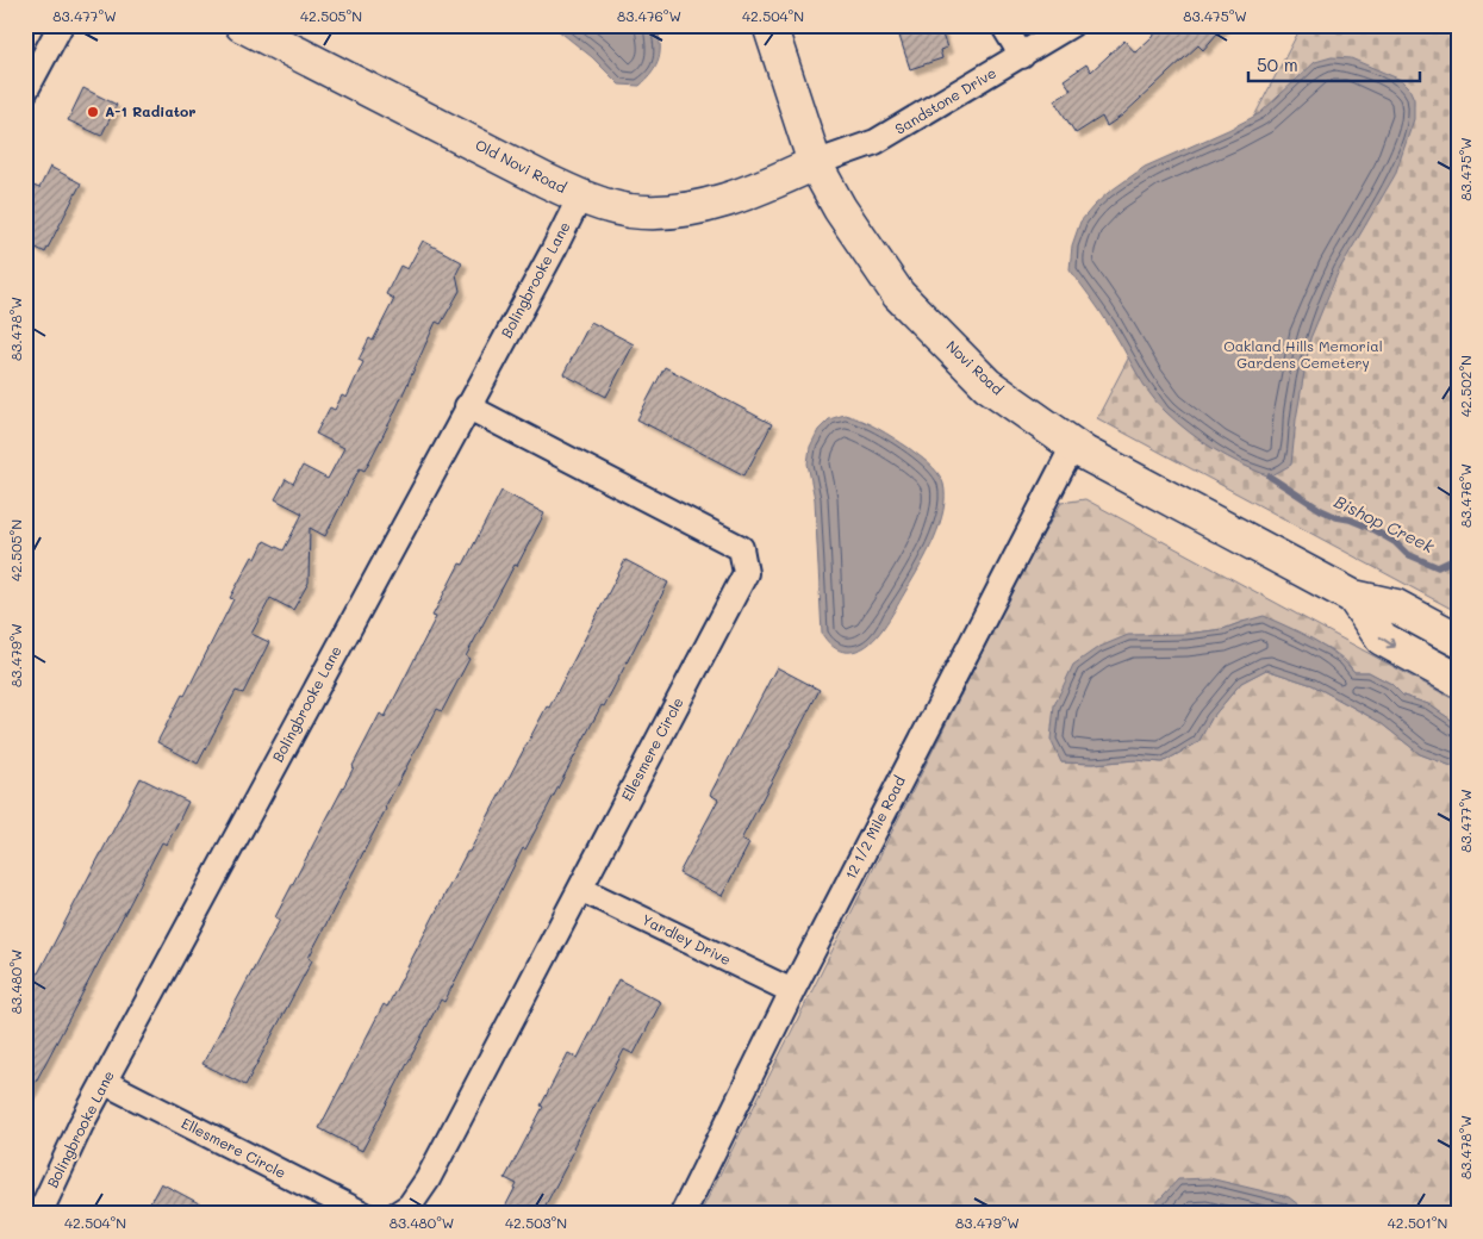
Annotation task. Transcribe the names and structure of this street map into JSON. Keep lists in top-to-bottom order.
{
  "streets": {
    "main road": ["Old Novi Road", "Novi Road"],
    "street": [
      "Sandstone Drive",
      "Bolingbrooke Lane",
      "Ellesmere Circle",
      "12 1/2 Mile Road",
      "Yardley Drive"
    ]
  },
  "crossings": [
    ["Sandstone Drive", "Old Novi Road"],
    ["Sandstone Drive", "Novi Road"],
    ["Old Novi Road", "Bolingbrooke Lane"],
    ["Old Novi Road", "Novi Road"],
    ["Bolingbrooke Lane", "Ellesmere Circle"],
    ["Novi Road", "12 1/2 Mile Road"],
    ["Ellesmere Circle", "Yardley Drive"],
    ["12 1/2 Mile Road", "Yardley Drive"]
  ],
  "water": ["Bishop Creek"],
  "parks": ["Oakland Hills Memorial Gardens Cemetery"],
  "places": ["A-1 Radiator"],
  "scale_bar": "50 m",
  "coordinates": [
    "83.477°W",
    "42.505°N",
    "83.476°W",
    "42.504°N",
    "83.475°W",
    "83.478°W",
    "42.502°N",
    "83.479°W",
    "83.480°W",
    "42.503°N",
    "42.501°N"
  ]
}
